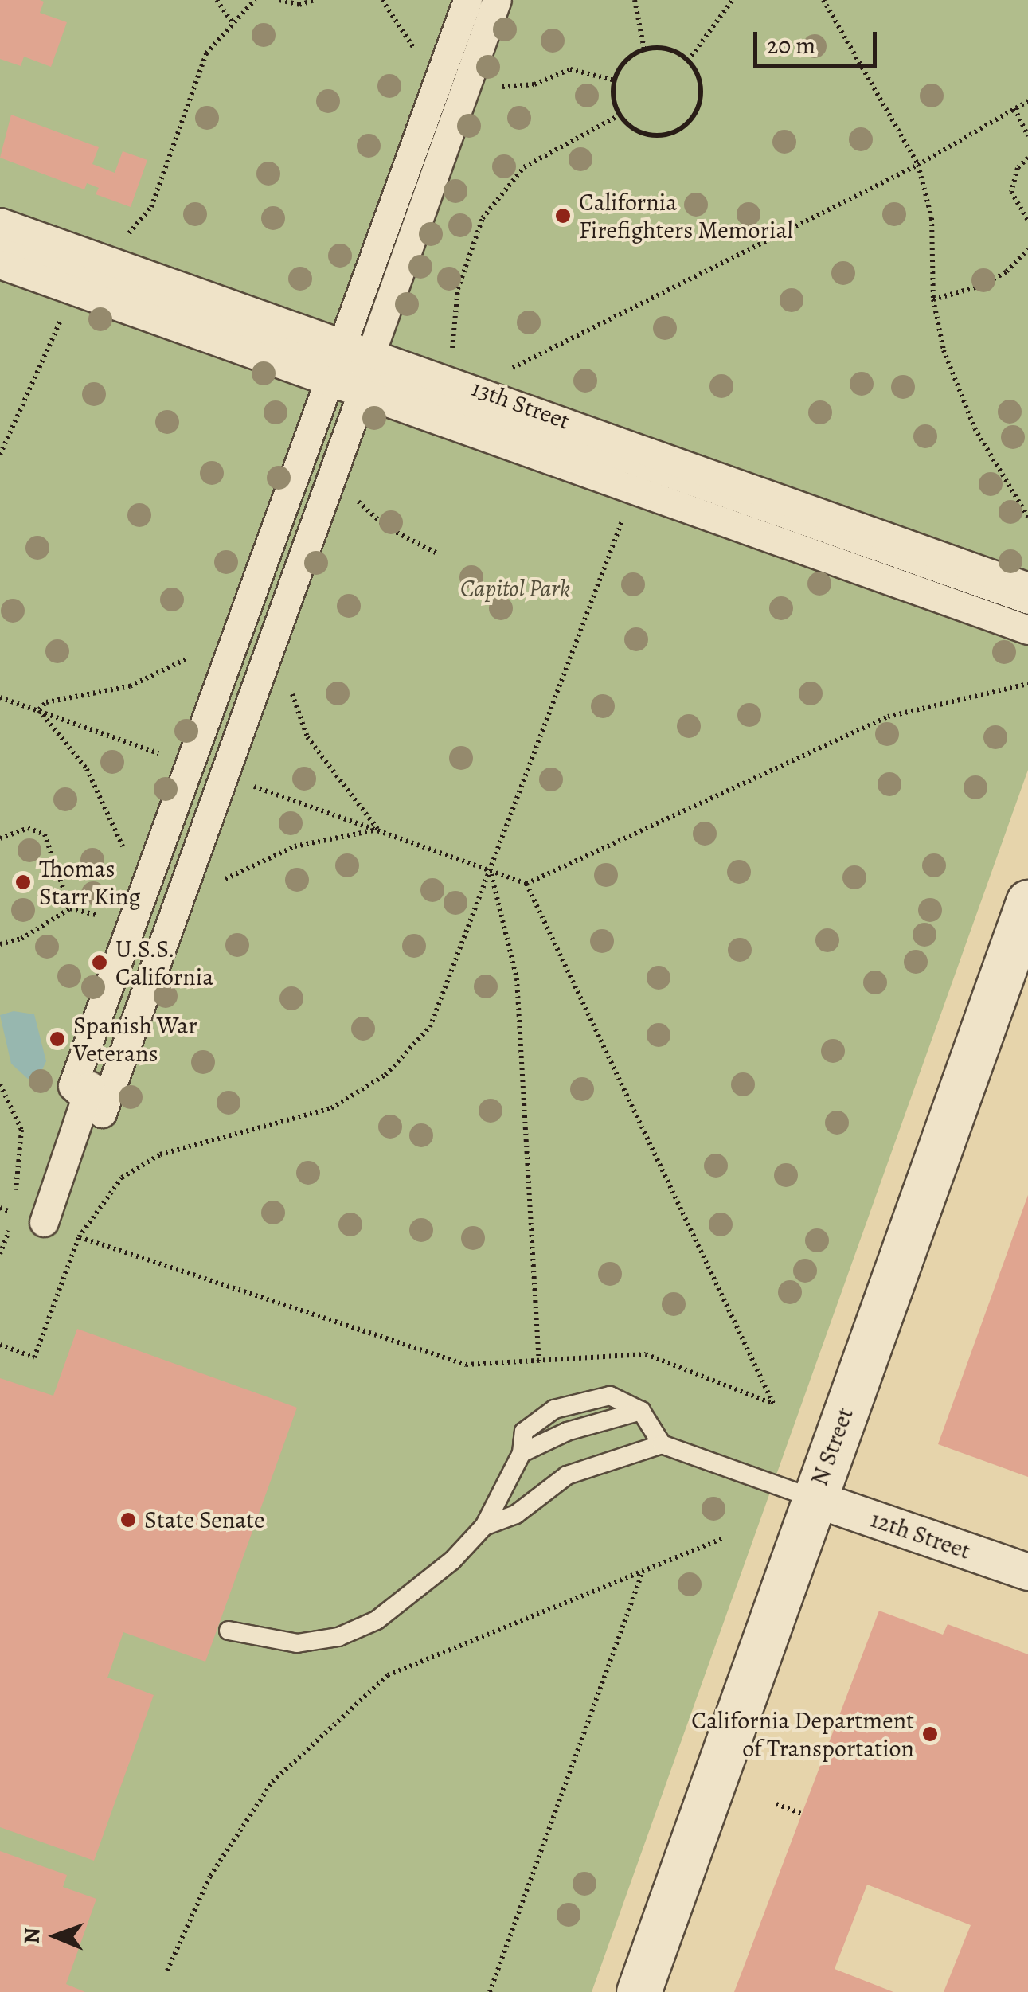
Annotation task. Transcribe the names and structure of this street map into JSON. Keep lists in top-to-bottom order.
{
  "streets": {
    "main road": ["N Street"],
    "street": ["12th Street"],
    "lane": ["13th Street"]
  },
  "crossings": [
    ["N Street", "12th Street"]
  ],
  "parks": ["Capitol Park"],
  "places": [
    "California Firefighters Memorial",
    "Thomas Starr King",
    "U.S.S. California",
    "Spanish War Veterans",
    "State Senate",
    "California Department of Transportation"
  ],
  "scale_bar": "20 m",
  "north": "left"
}
